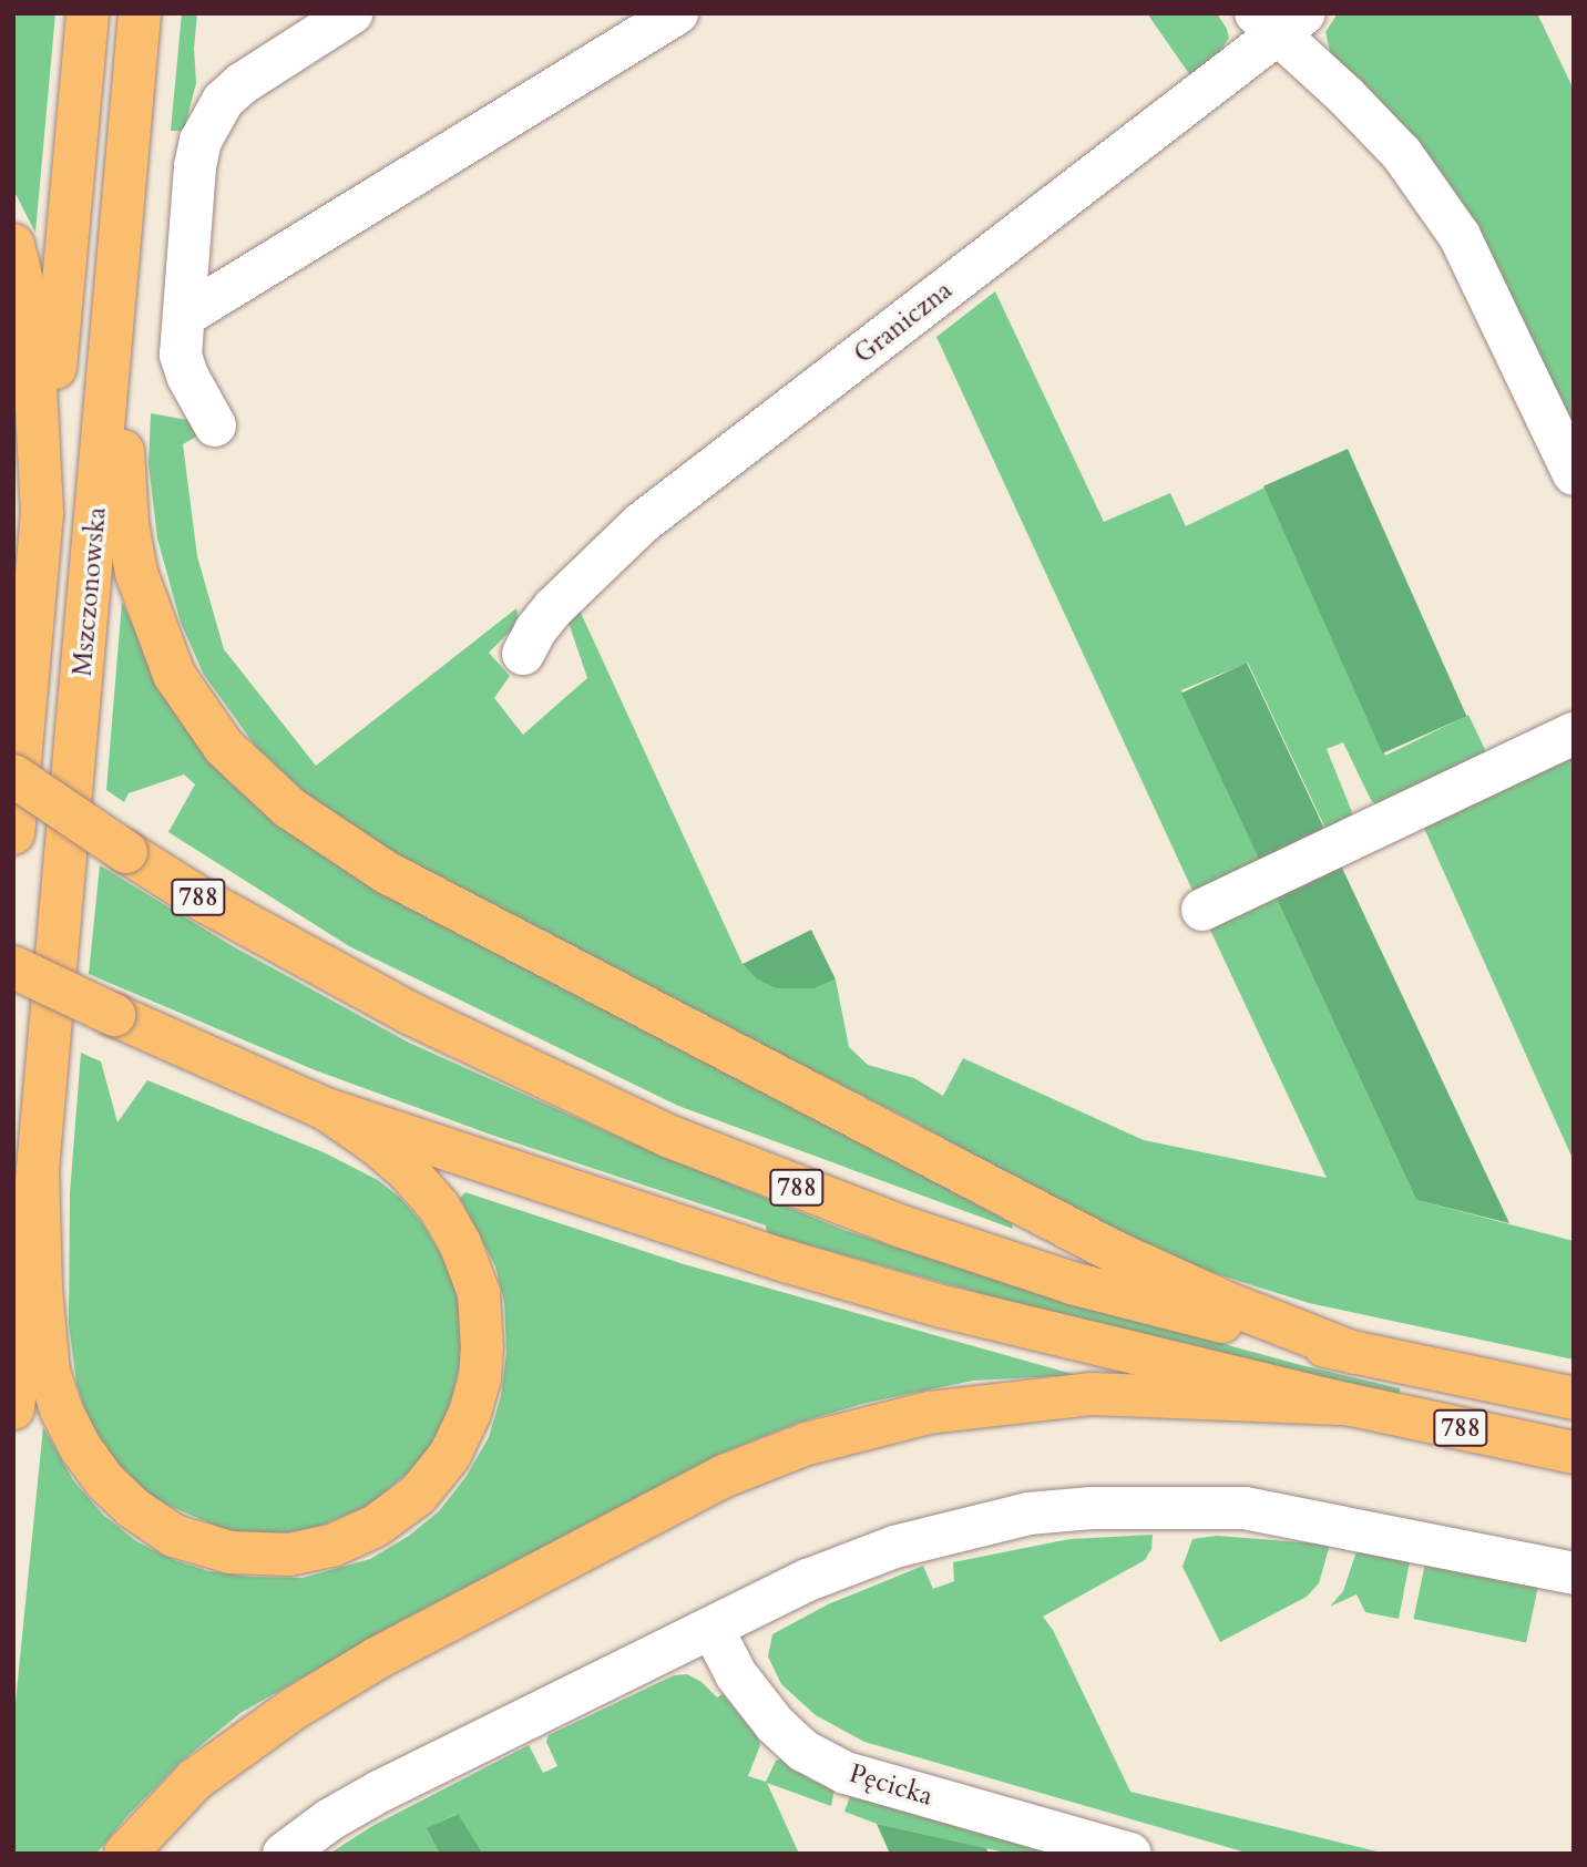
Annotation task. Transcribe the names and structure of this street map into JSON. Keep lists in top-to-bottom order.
{
  "streets": {
    "main road": ["Mszczonowska", "788"],
    "street": ["Graniczna", "Pęcicka"]
  }
}
